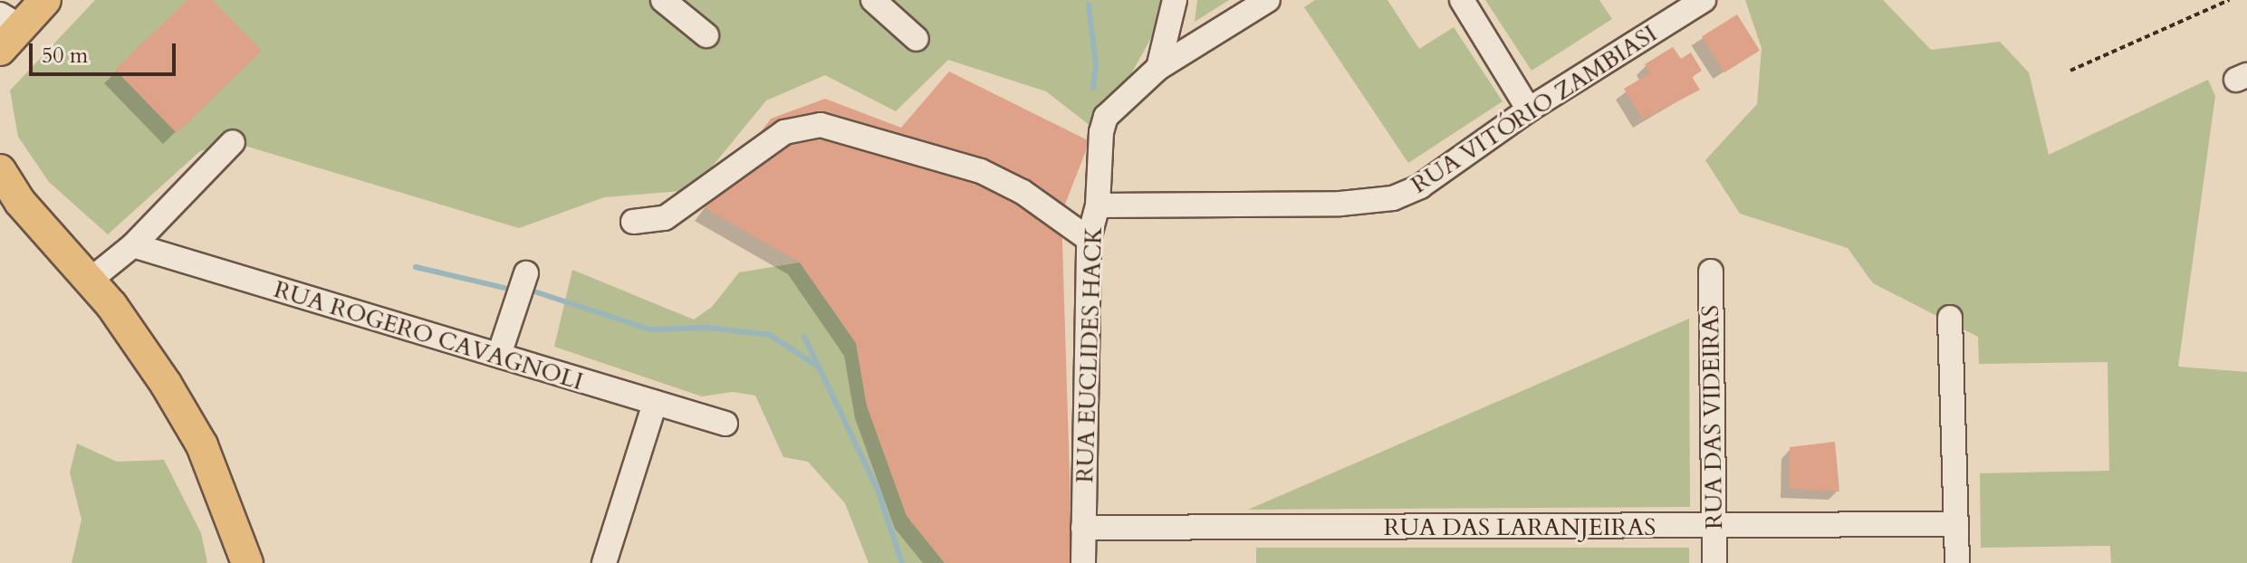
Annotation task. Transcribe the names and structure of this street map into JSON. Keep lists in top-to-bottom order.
{
  "streets": {
    "street": [
      "RUA VITÓRIO ZAMBIASI",
      "RUA ROGERO CAVAGNOLI",
      "RUA EUCLIDES HACK",
      "RUA DAS VIDEIRAS",
      "RUA DAS LARANJEIRAS"
    ]
  },
  "crossings": [
    ["RUA VITÓRIO ZAMBIASI", "RUA EUCLIDES HACK"],
    ["RUA EUCLIDES HACK", "RUA DAS LARANJEIRAS"],
    ["RUA DAS VIDEIRAS", "RUA DAS LARANJEIRAS"]
  ],
  "scale_bar": "50 m"
}
